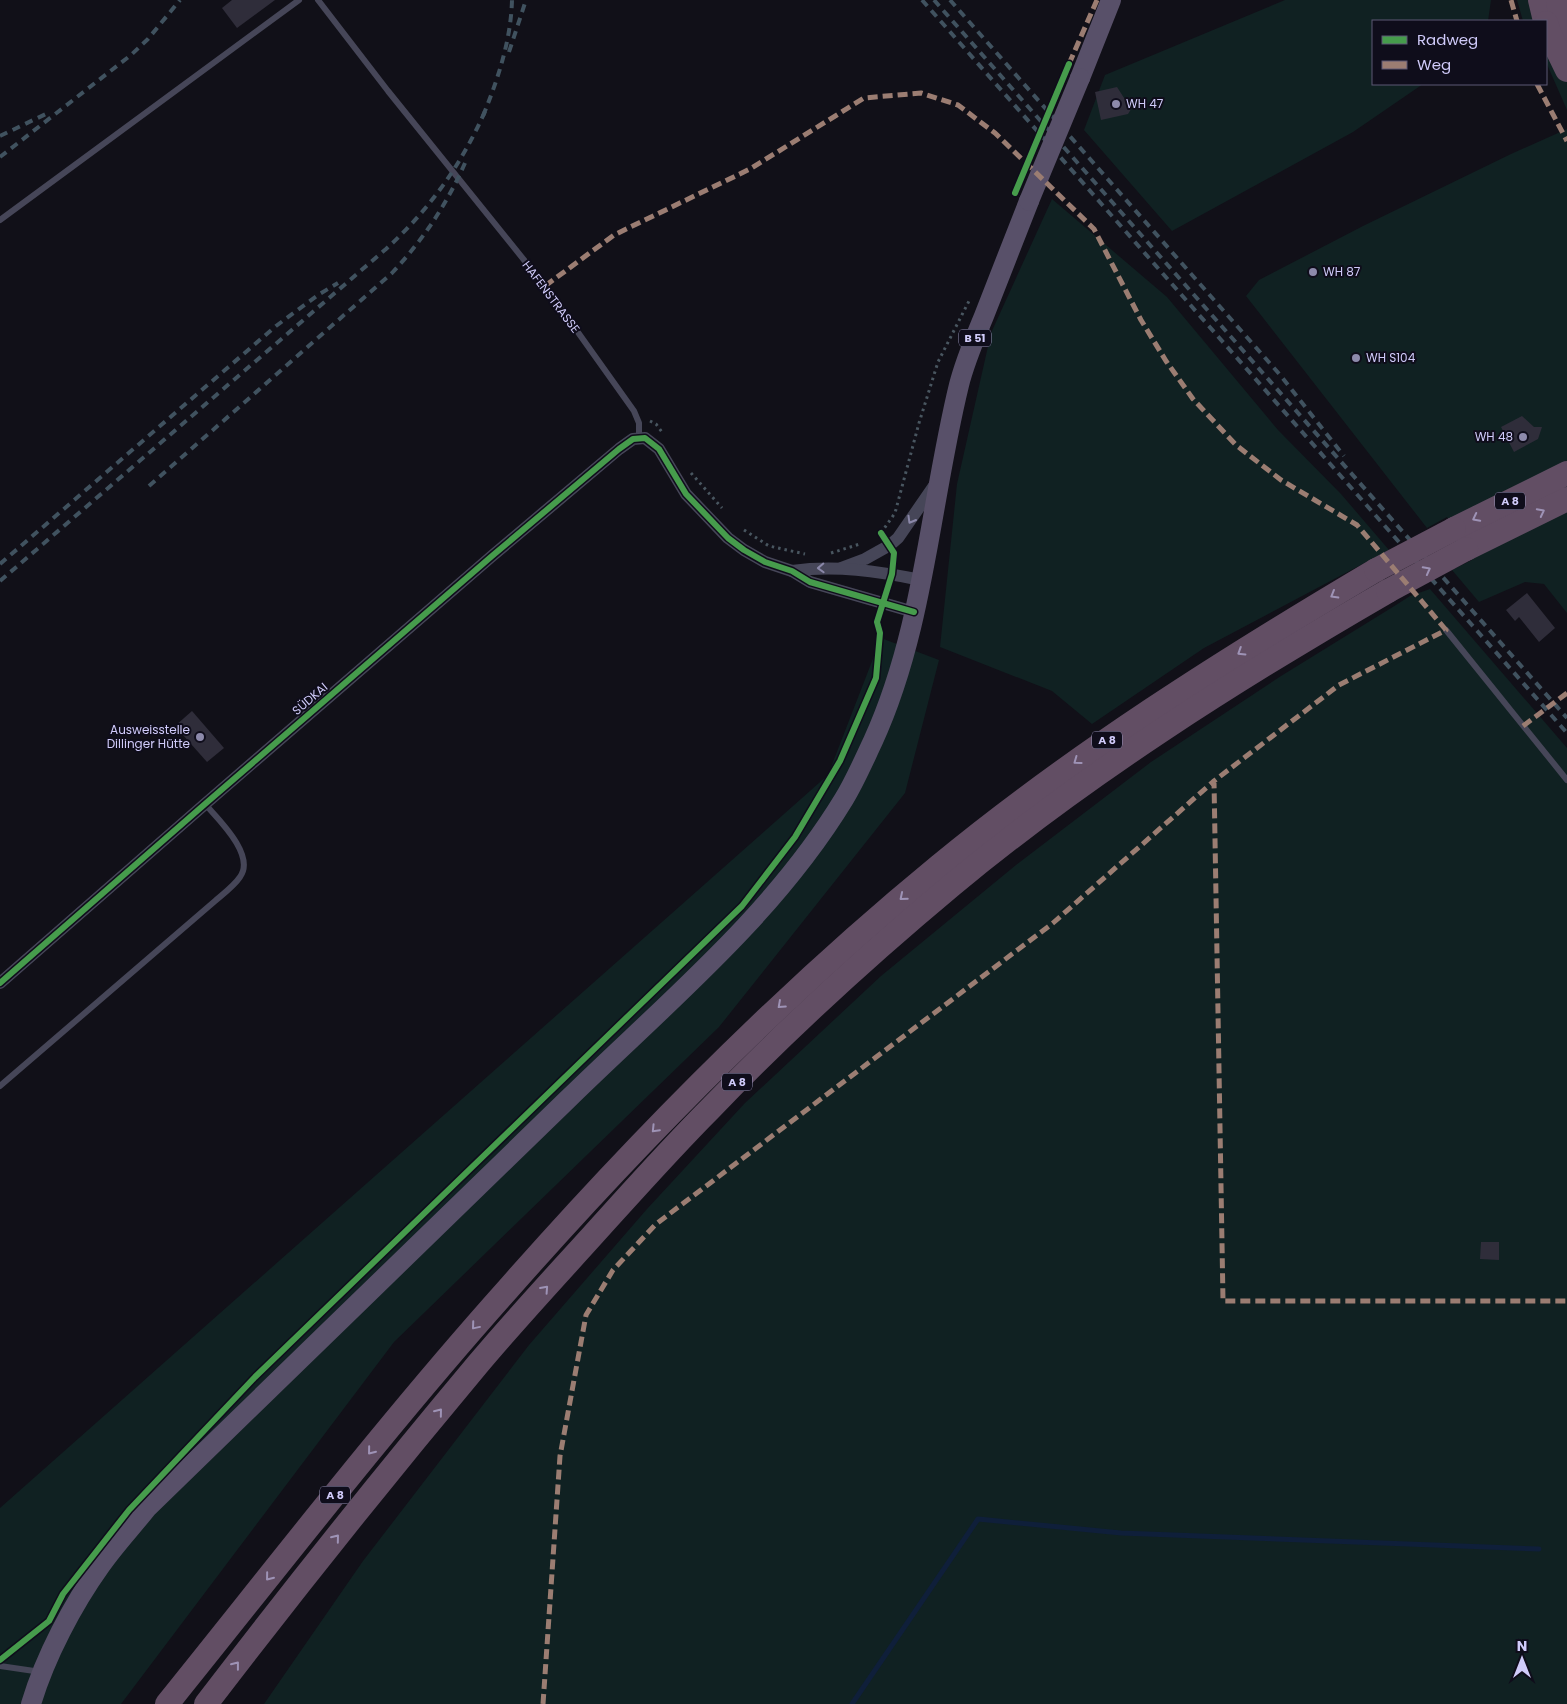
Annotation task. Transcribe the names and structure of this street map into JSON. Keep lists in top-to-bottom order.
{
  "streets": {
    "highway": ["A 8"],
    "main road": ["B 51"],
    "street": ["SÜDKAI"],
    "lane": ["HAFENSTRASSE"]
  },
  "crossings": [
    ["HAFENSTRASSE", "SÜDKAI"]
  ],
  "places": [
    "WH 47",
    "WH 87",
    "WH S104",
    "WH 48",
    "Ausweisstelle Dillinger Hütte"
  ],
  "legend": ["Radweg", "Weg"],
  "north": "top"
}
